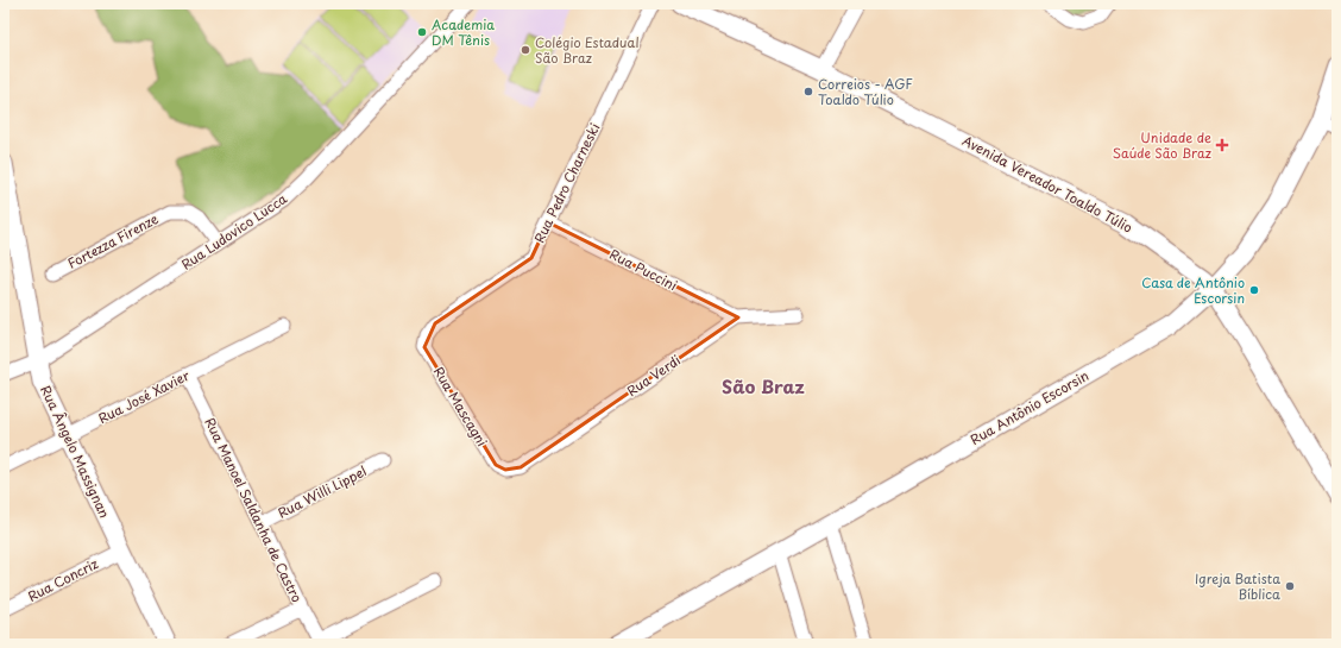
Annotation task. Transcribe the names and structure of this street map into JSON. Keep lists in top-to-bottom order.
{
  "streets": {
    "street": [
      "Rua Pedro Charneski",
      "Avenida Vereador Toaldo Túlio",
      "Rua Ludovico Lucca",
      "Fortezza Firenze",
      "Rua Puccini",
      "Rua Verdi",
      "Rua José Xavier",
      "Rua Mascagni",
      "Rua Antônio Escorsin",
      "Rua Ângelo Massignan",
      "Rua Willi Lippel",
      "Rua Manoel Saldanha de Castro",
      "Rua Concriz"
    ]
  },
  "crossings": [
    ["Rua Pedro Charneski", "Rua Puccini"],
    ["Rua Pedro Charneski", "Rua Mascagni"],
    ["Avenida Vereador Toaldo Túlio", "Rua Antônio Escorsin"],
    ["Rua Ludovico Lucca", "Fortezza Firenze"],
    ["Rua Ludovico Lucca", "Rua Ângelo Massignan"],
    ["Rua Puccini", "Rua Verdi"],
    ["Rua Verdi", "Rua Mascagni"],
    ["Rua José Xavier", "Rua Ângelo Massignan"],
    ["Rua José Xavier", "Rua Manoel Saldanha de Castro"],
    ["Rua Ângelo Massignan", "Rua Concriz"],
    ["Rua Willi Lippel", "Rua Manoel Saldanha de Castro"]
  ],
  "districts": ["São Braz"],
  "places": {
    "other": [
      "Academia DM Tênis",
      "Colégio Estadual São Braz",
      "Correios - AGF Toaldo Túlio",
      "Casa de Antônio Escorsin",
      "Igreja Batista Bíblica"
    ],
    "health": ["Unidade de Saúde São Braz"]
  }
}
